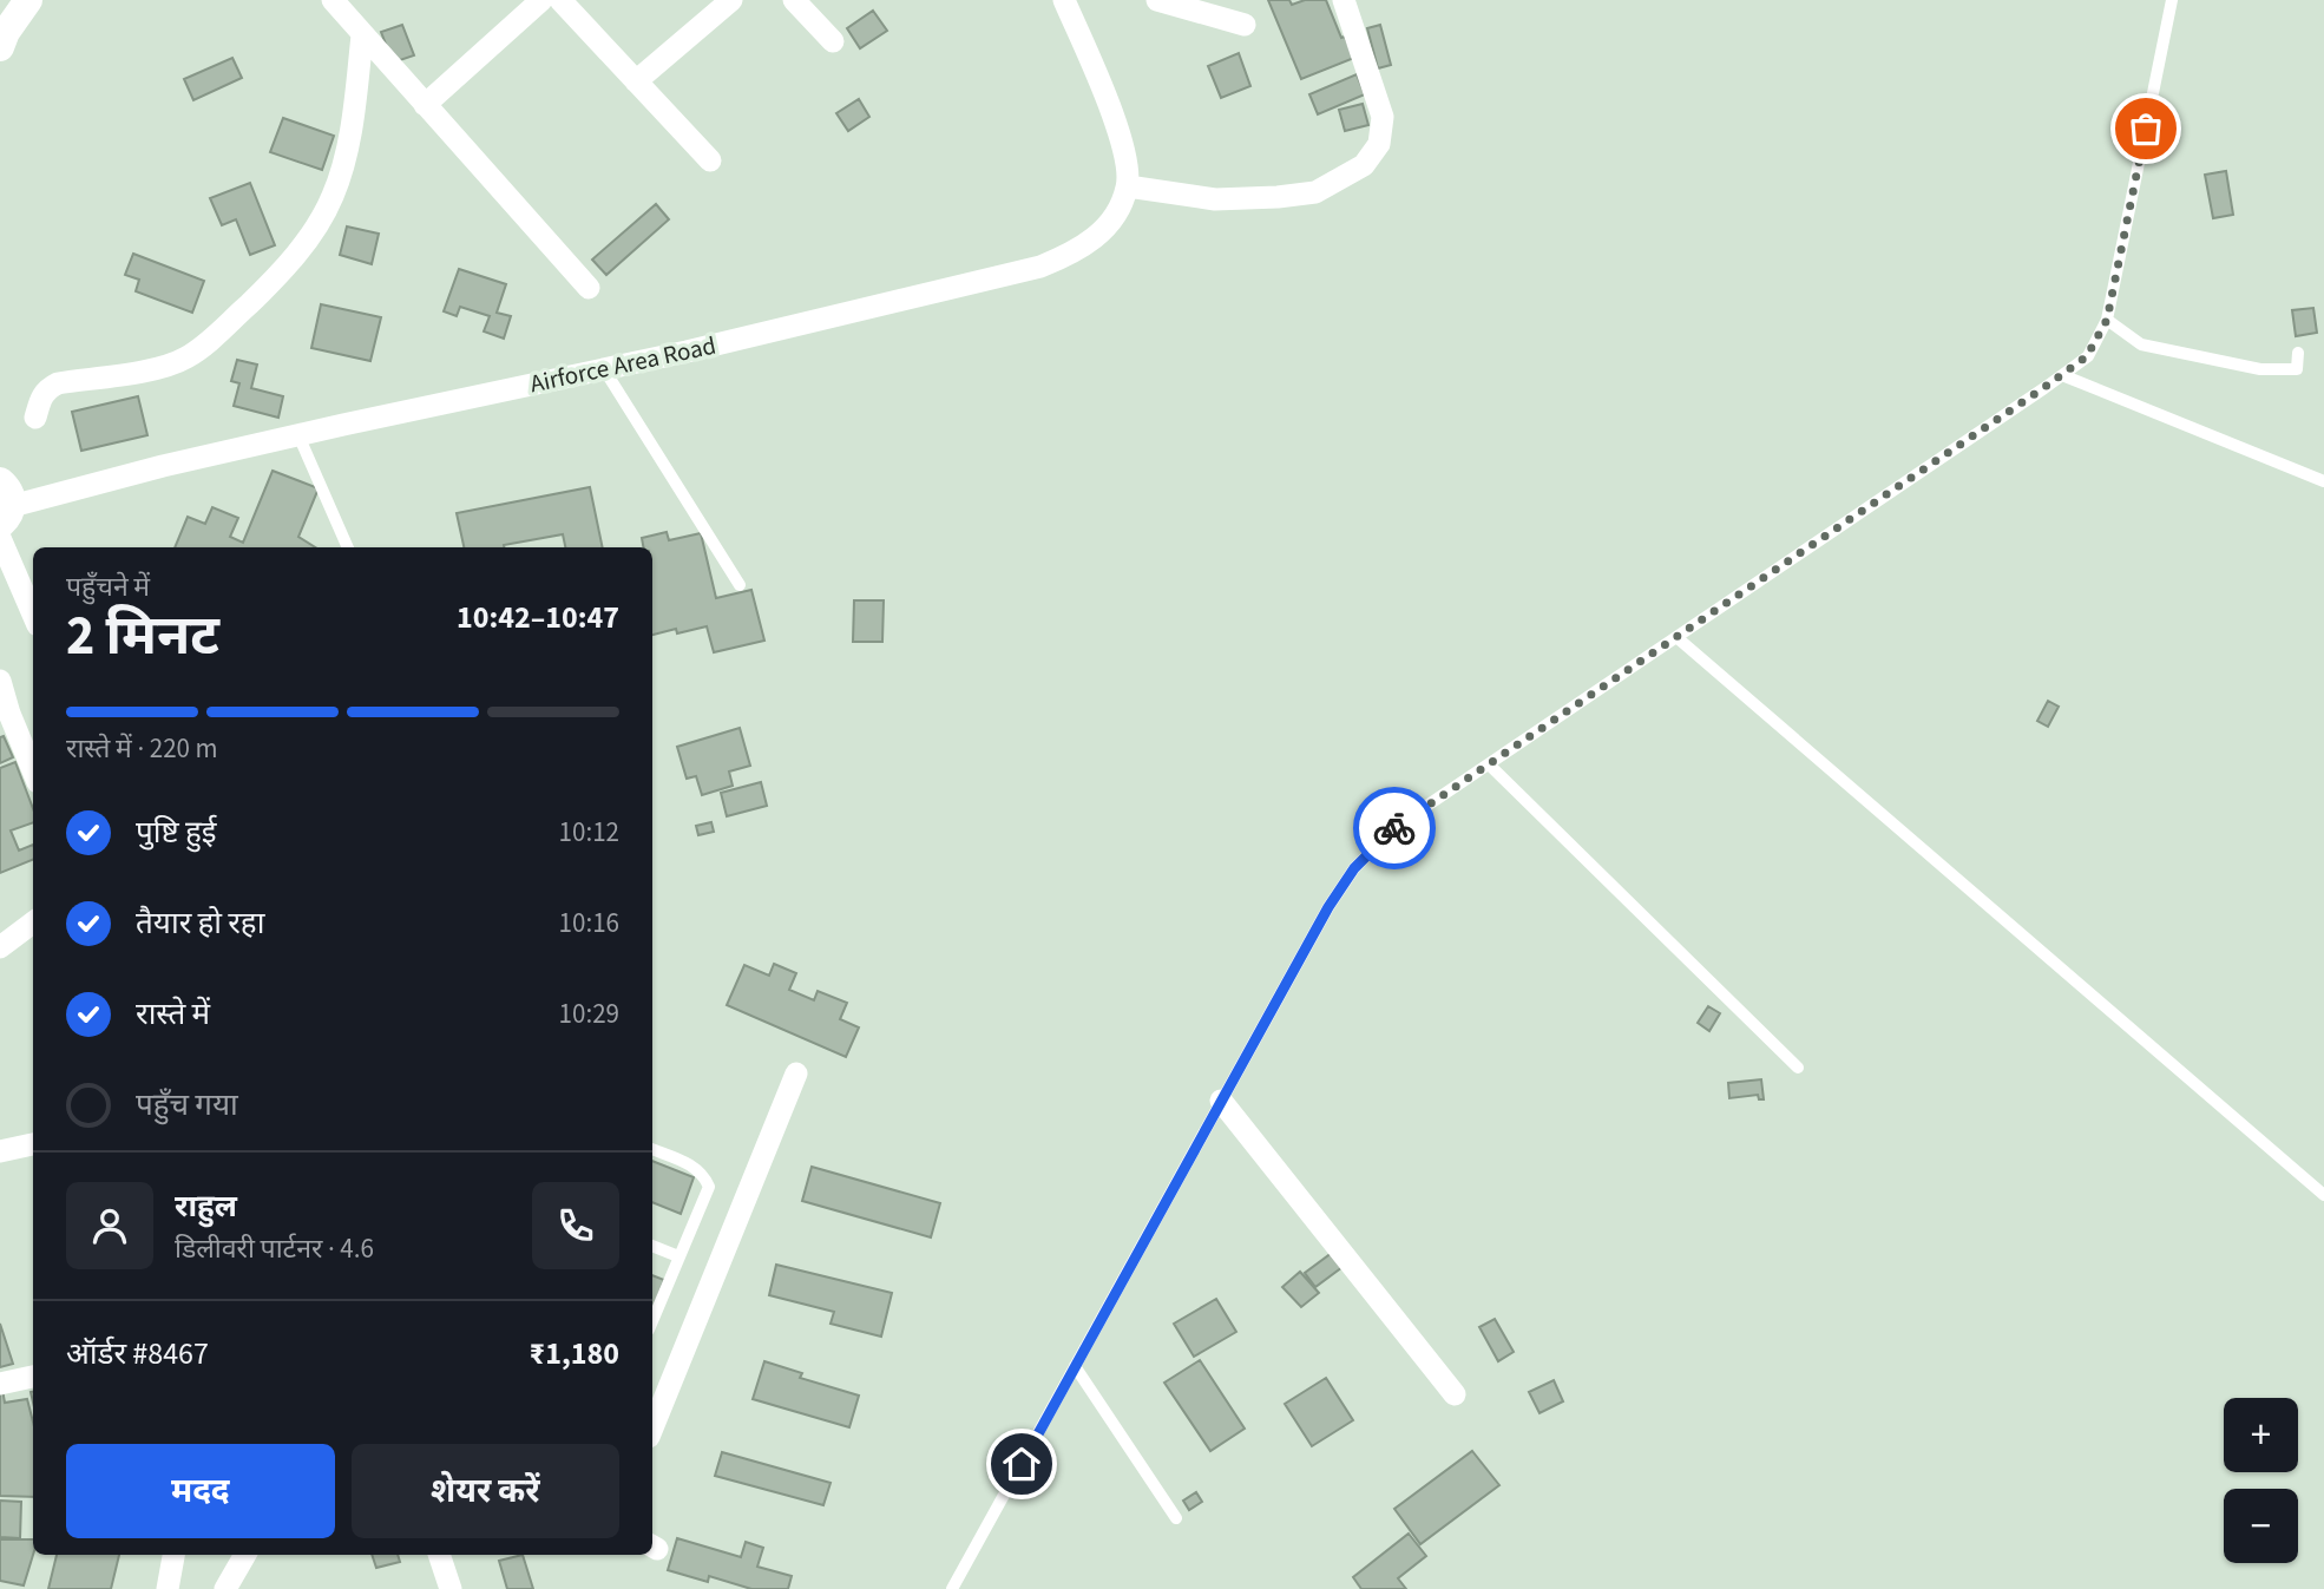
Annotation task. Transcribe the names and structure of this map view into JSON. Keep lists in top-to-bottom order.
{
  "streets": {
    "street": ["Airforce Area Road"]
  },
  "page": {
    "heading": ["2 मिनट", "पहुँचने में", "10:42–10:47"],
    "panel": [
      "राहुल",
      "डिलीवरी पार्टनर · 4.6",
      "ऑर्डर #8467",
      "₹1,180"
    ],
    "bar": "रास्ते में · 220 m",
    "list": [
      ["पुष्टि हुई", "10:12"],
      ["तैयार हो रहा", "10:16"],
      ["रास्ते में", "10:29"],
      "पहुँच गया"
    ],
    "map_buttons": ["+", "−"],
    "buttons": ["मदद", "शेयर करें"]
  }
}
